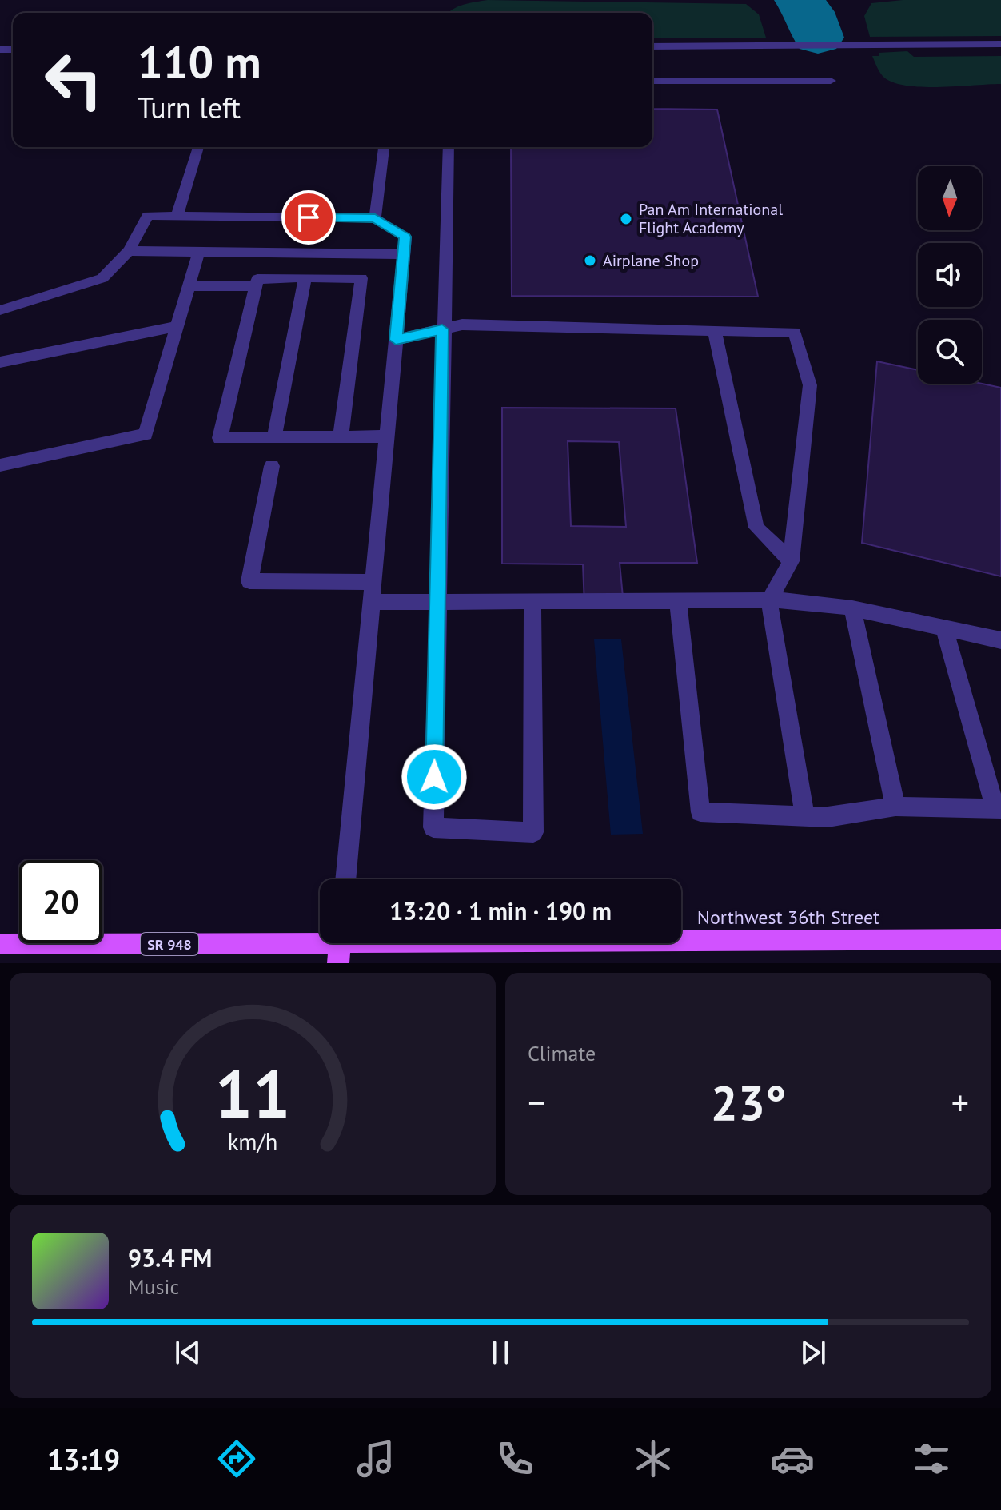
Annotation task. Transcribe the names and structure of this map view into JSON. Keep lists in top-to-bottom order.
{
  "streets": {
    "main road": ["Northwest 36th Street", "SR 948"]
  },
  "places": ["Pan Am International Flight Academy", "Airplane Shop"],
  "north": "bottom",
  "page": {
    "turn": ["110 m", "Turn left"],
    "limit": "20",
    "trip": "13:20 · 1 min · 190 m",
    "tile": "Climate",
    "heat": ["−", "23°", "+"],
    "song": ["93.4 FM", "Music"],
    "tabs": "13:19",
    "gauge": ["11", "km/h"]
  }
}
